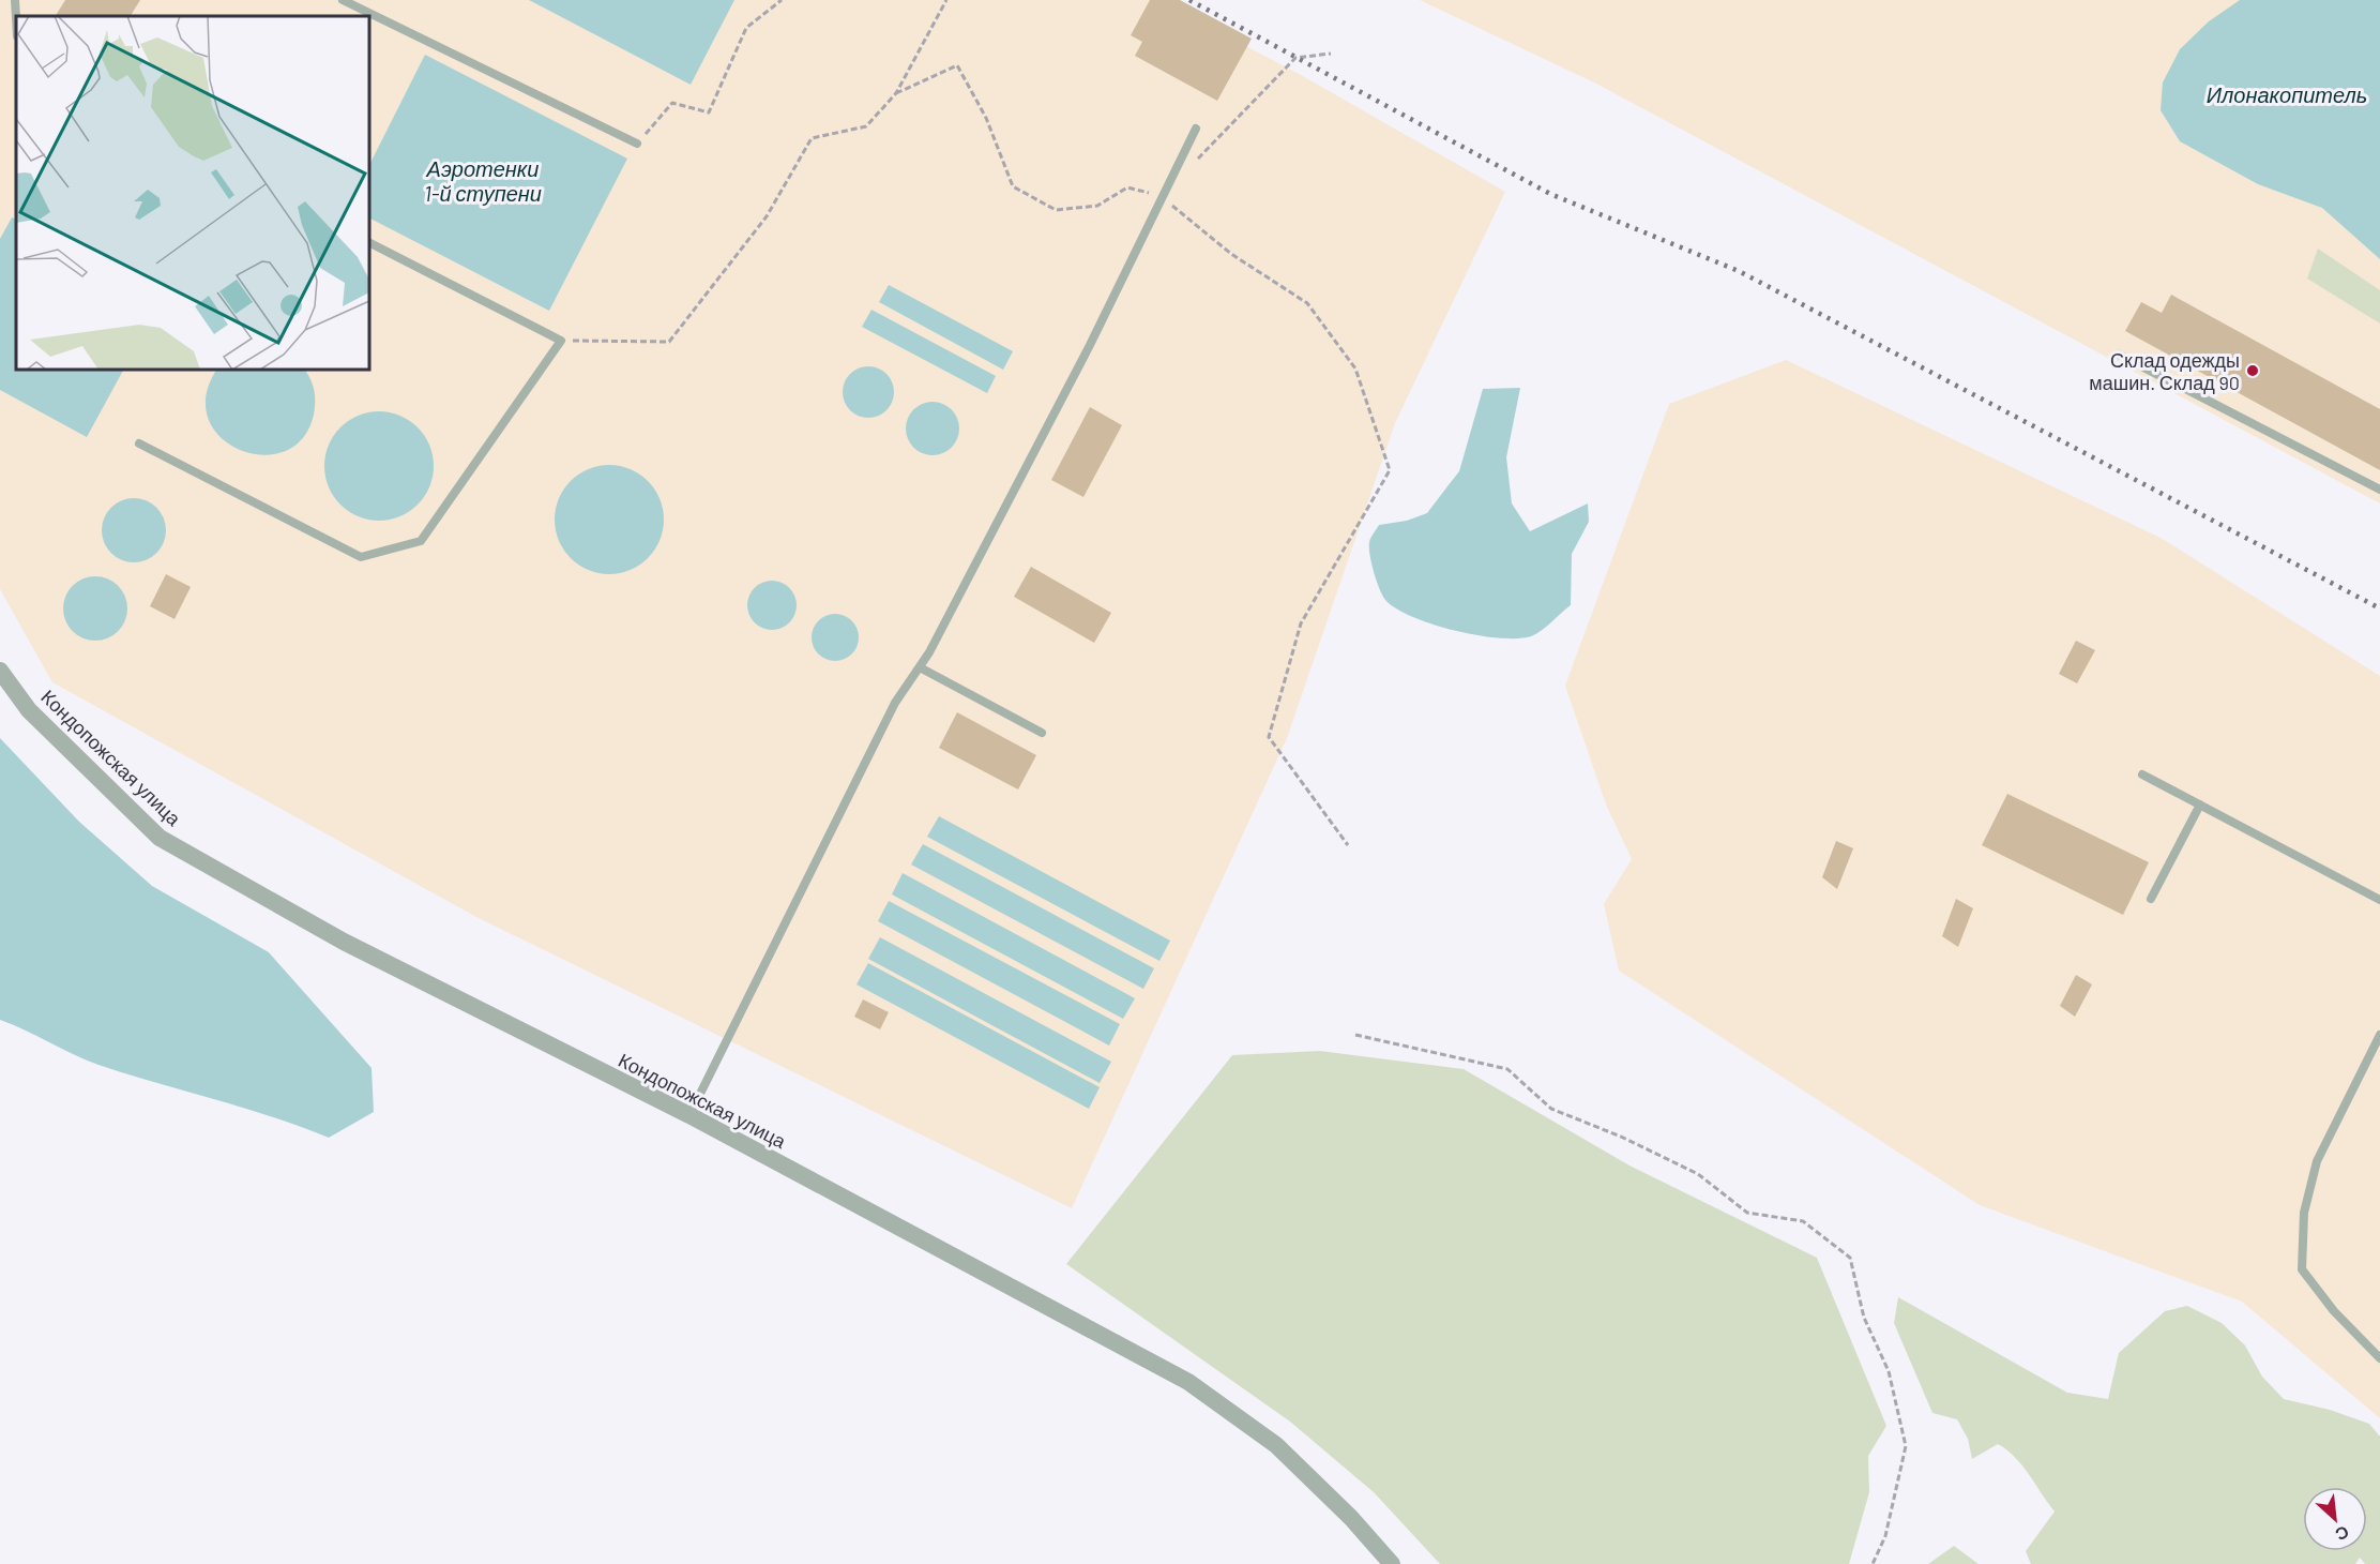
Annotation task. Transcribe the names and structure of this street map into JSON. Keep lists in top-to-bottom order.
{
  "streets": {
    "street": ["Кондопожская улица"]
  },
  "water": ["Илонакопитель", "Аэротенки 1-й ступени"],
  "places": ["Склад одежды машин. Склад 90"],
  "north": "bottom right"
}
